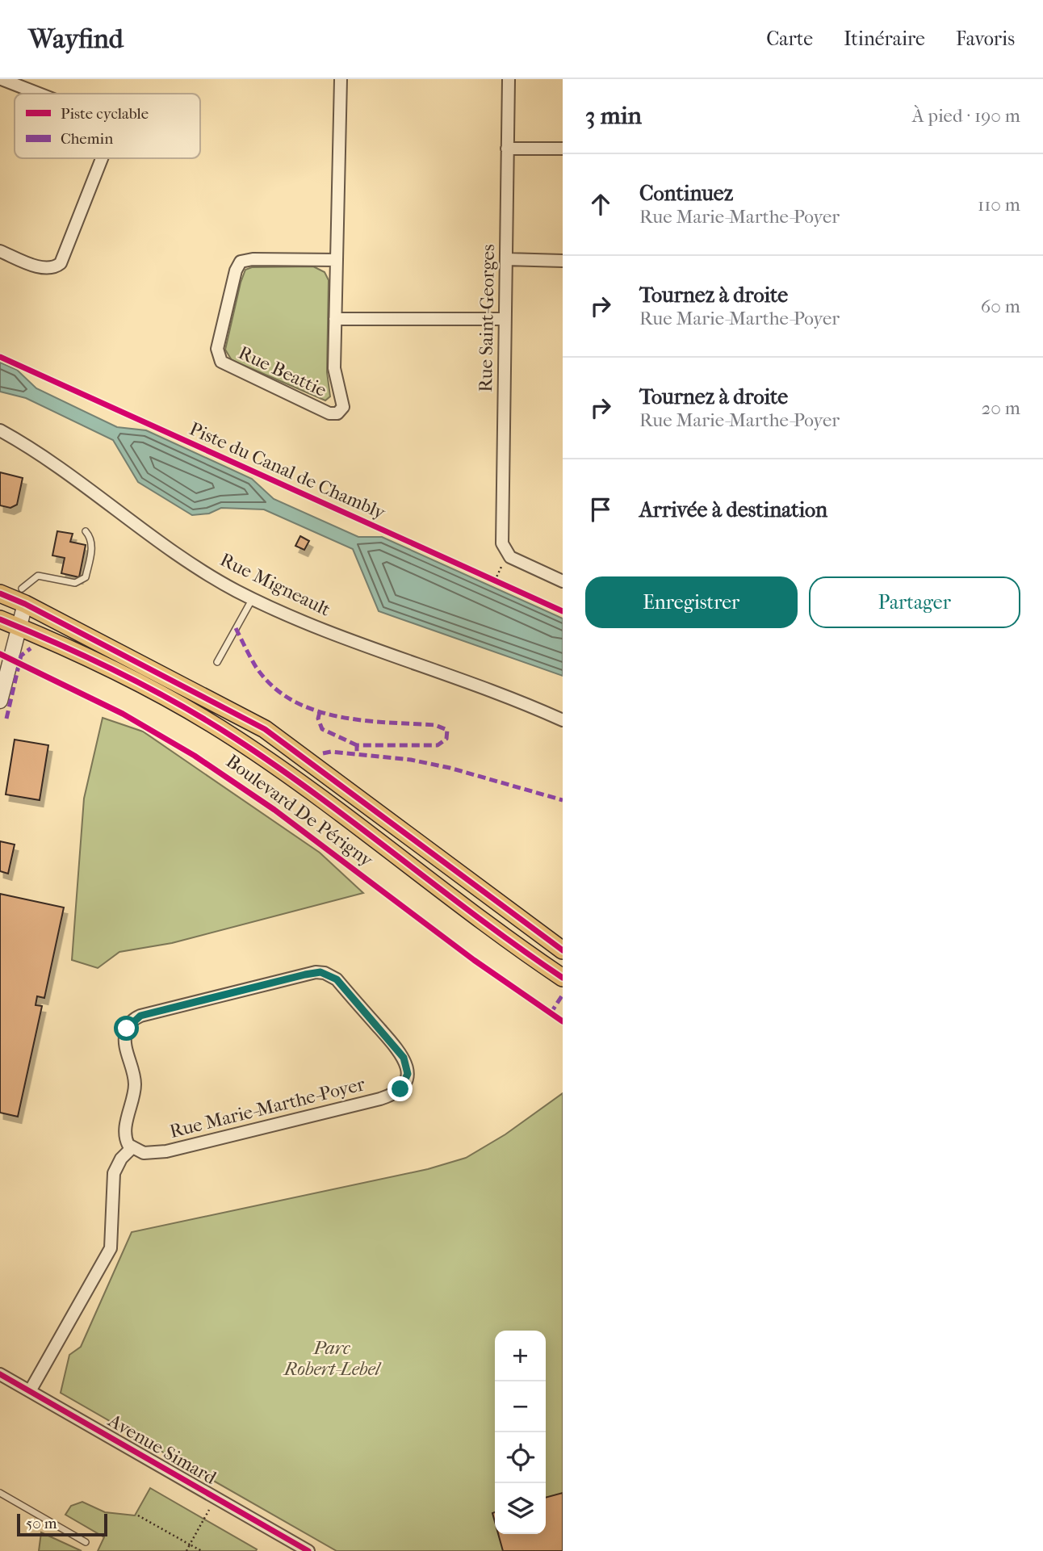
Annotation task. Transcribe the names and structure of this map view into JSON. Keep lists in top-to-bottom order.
{
  "streets": {
    "main road": ["Boulevard De Périgny"],
    "street": [
      "Rue Saint-Georges",
      "Rue Beattie",
      "Rue Migneault",
      "Rue Marie-Marthe-Poyer",
      "Avenue Simard"
    ],
    "cycle path": ["Piste du Canal de Chambly"]
  },
  "parks": ["Parc Robert-Lebel"],
  "legend": ["Piste cyclable", "Chemin"],
  "scale_bar": "50 m",
  "page": {
    "header": "Wayfind",
    "nav": ["Carte", "Itinéraire", "Favoris"],
    "heading": ["3 min", "À pied · 190 m"],
    "list": [
      ["Continuez", "Rue Marie-Marthe-Poyer", "110 m"],
      ["Tournez à droite", "Rue Marie-Marthe-Poyer", "60 m"],
      ["Tournez à droite", "Rue Marie-Marthe-Poyer", "20 m"],
      "Arrivée à destination"
    ],
    "buttons": ["Enregistrer", "Partager"],
    "map_buttons": ["+", "−"],
    "scale": "50 m"
  }
}
